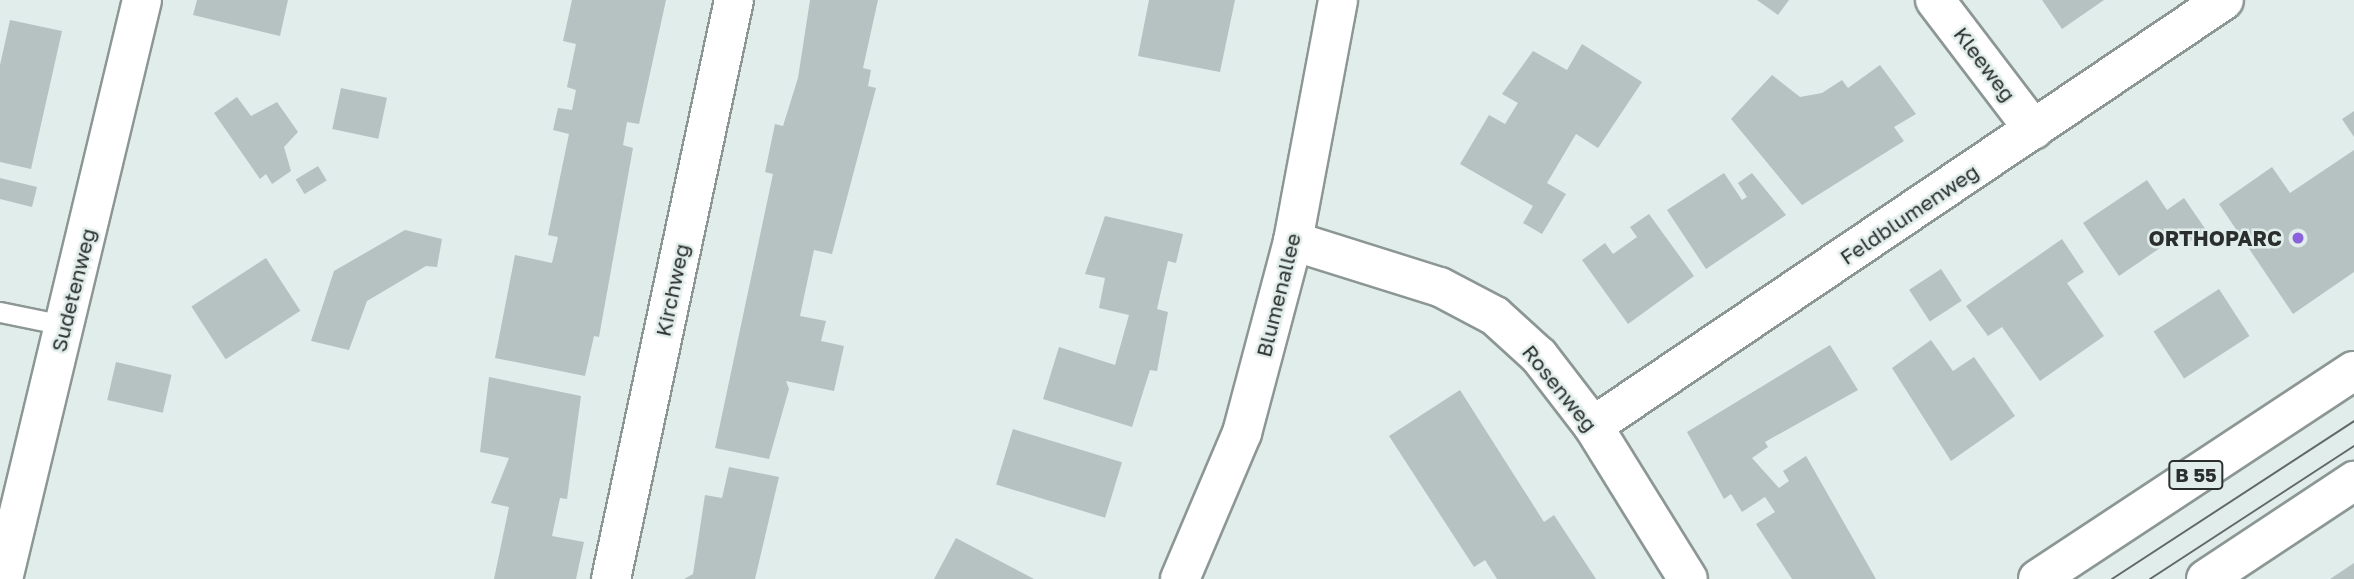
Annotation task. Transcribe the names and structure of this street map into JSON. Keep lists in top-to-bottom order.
{
  "streets": {
    "street": [
      "Kleeweg",
      "Feldblumenweg",
      "Sudetenweg",
      "Kirchweg",
      "Blumenallee",
      "Rosenweg",
      "B 55"
    ]
  },
  "crossings": [
    ["Kleeweg", "Feldblumenweg"],
    ["Feldblumenweg", "Rosenweg"],
    ["Blumenallee", "Rosenweg"]
  ],
  "places": ["ORTHOPARC"]
}
